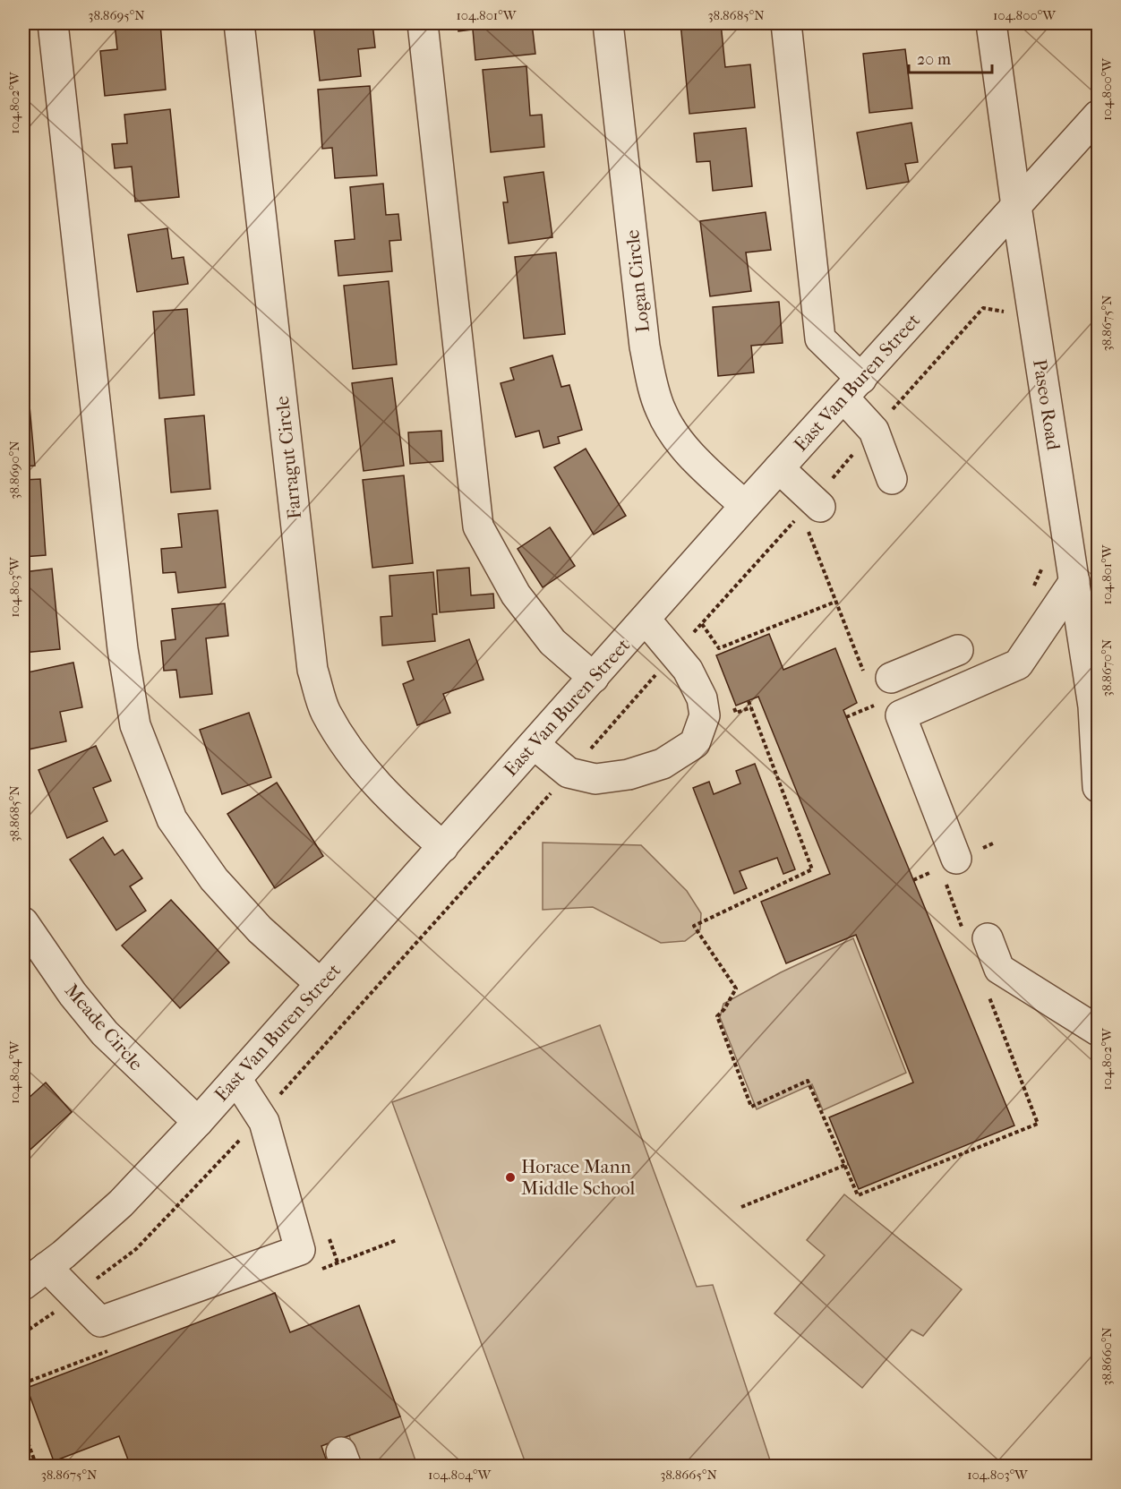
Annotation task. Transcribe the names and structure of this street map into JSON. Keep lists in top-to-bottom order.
{
  "streets": {
    "street": [
      "Logan Circle",
      "East Van Buren Street",
      "Paseo Road",
      "Farragut Circle",
      "Meade Circle"
    ]
  },
  "crossings": [
    ["Logan Circle", "East Van Buren Street"],
    ["East Van Buren Street", "Paseo Road"],
    ["East Van Buren Street", "Farragut Circle"],
    ["East Van Buren Street", "Meade Circle"]
  ],
  "places": ["Horace Mann Middle School"],
  "scale_bar": "20 m",
  "coordinates": [
    "38.8695°N",
    "104.801°W",
    "38.8685°N",
    "104.800°W",
    "104.802°W",
    "38.8675°N",
    "38.8690°N",
    "104.803°W",
    "38.8670°N",
    "104.804°W",
    "38.8660°N",
    "38.8665°N"
  ]
}
